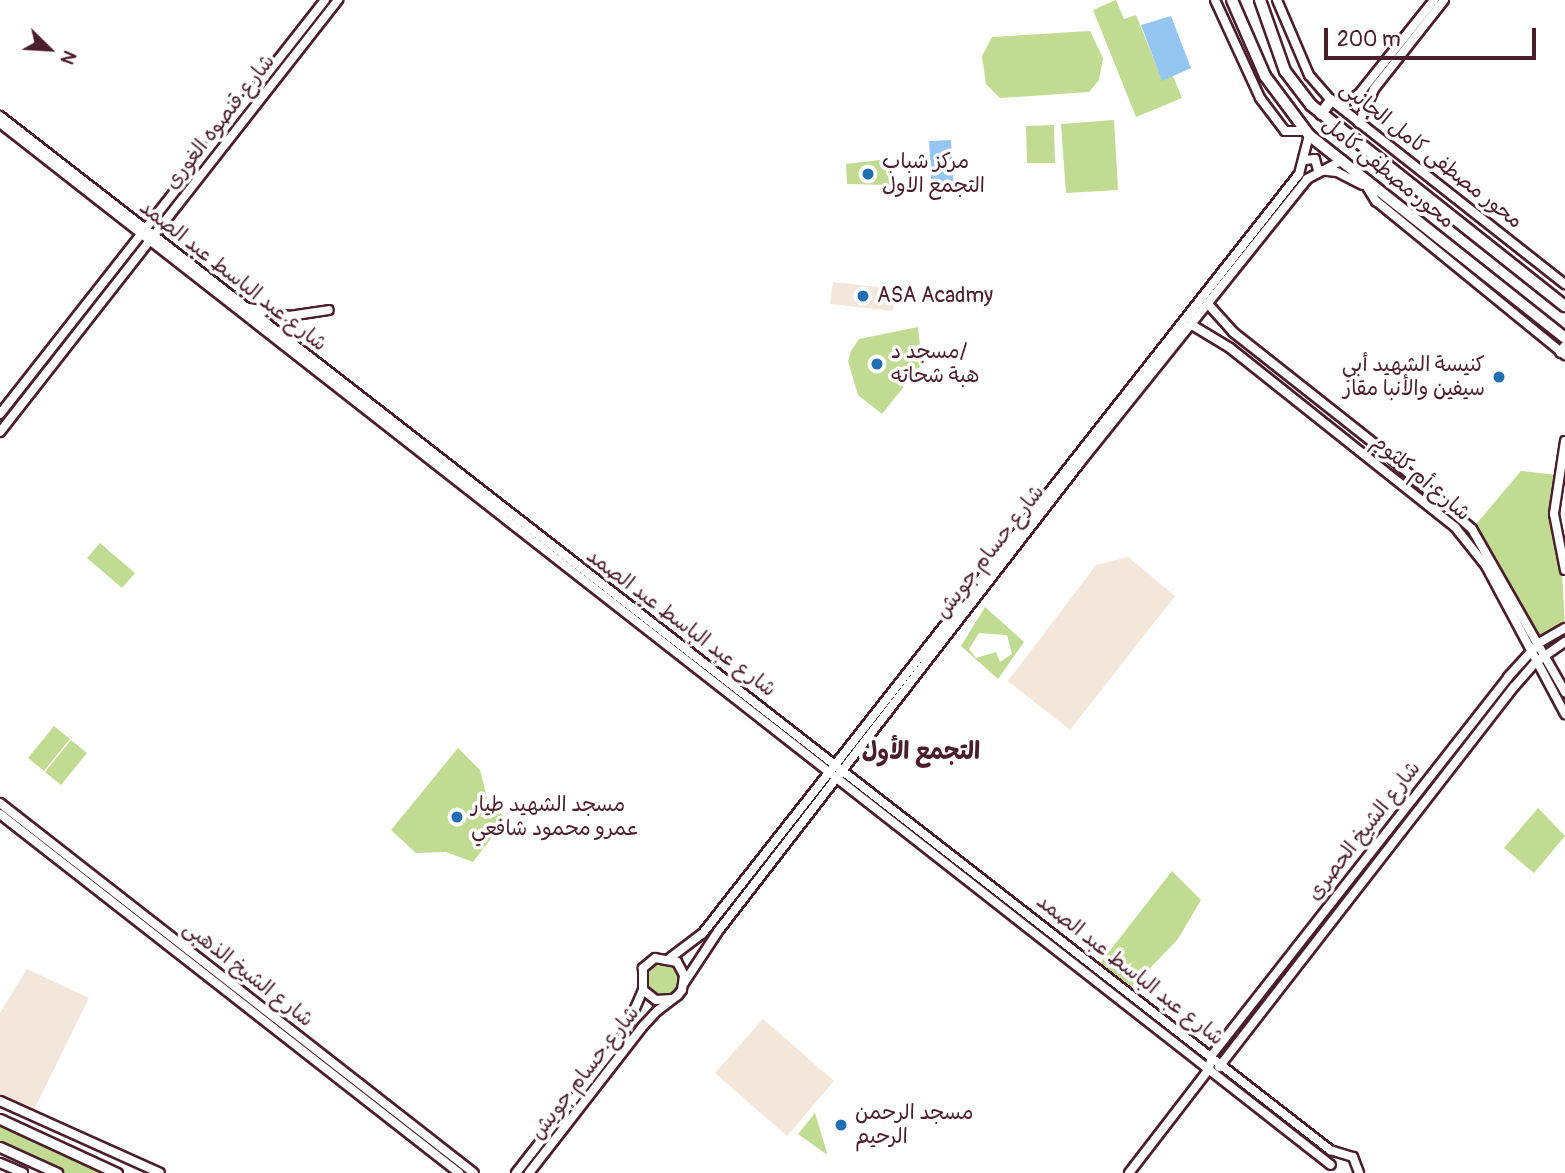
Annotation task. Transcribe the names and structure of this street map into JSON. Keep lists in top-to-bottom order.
{
  "streets": {
    "main road": ["محور مصطفى كامل"],
    "street": [
      "شارع قنصوه الغورى",
      "محور مصطفى كامل الجانبى",
      "شارع عبد الباسط عبد الصمد",
      "شارع أم كلثوم",
      "شارع حسام جويش",
      "شارع الشيخ الحصرى",
      "شارع الشيخ الذهبى"
    ]
  },
  "crossings": [
    ["شارع قنصوه الغورى", "شارع عبد الباسط عبد الصمد"],
    ["محور مصطفى كامل", "شارع حسام جويش"],
    ["شارع عبد الباسط عبد الصمد", "شارع حسام جويش"],
    ["شارع عبد الباسط عبد الصمد", "شارع الشيخ الحصرى"],
    ["شارع أم كلثوم", "شارع حسام جويش"],
    ["شارع أم كلثوم", "شارع الشيخ الحصرى"]
  ],
  "districts": ["التجمع الأول"],
  "places": [
    "مركز شباب التجمع الاول",
    "ASA Acadmy",
    "مسجد د/ هبة شحاته",
    "كنيسة الشهيد أبي سيفين والأنبا مقار",
    "مسجد الشهيد طيار عمرو محمود شافعي",
    "مسجد الرحمن الرحيم"
  ],
  "scale_bar": "200 m",
  "north": "bottom right"
}
